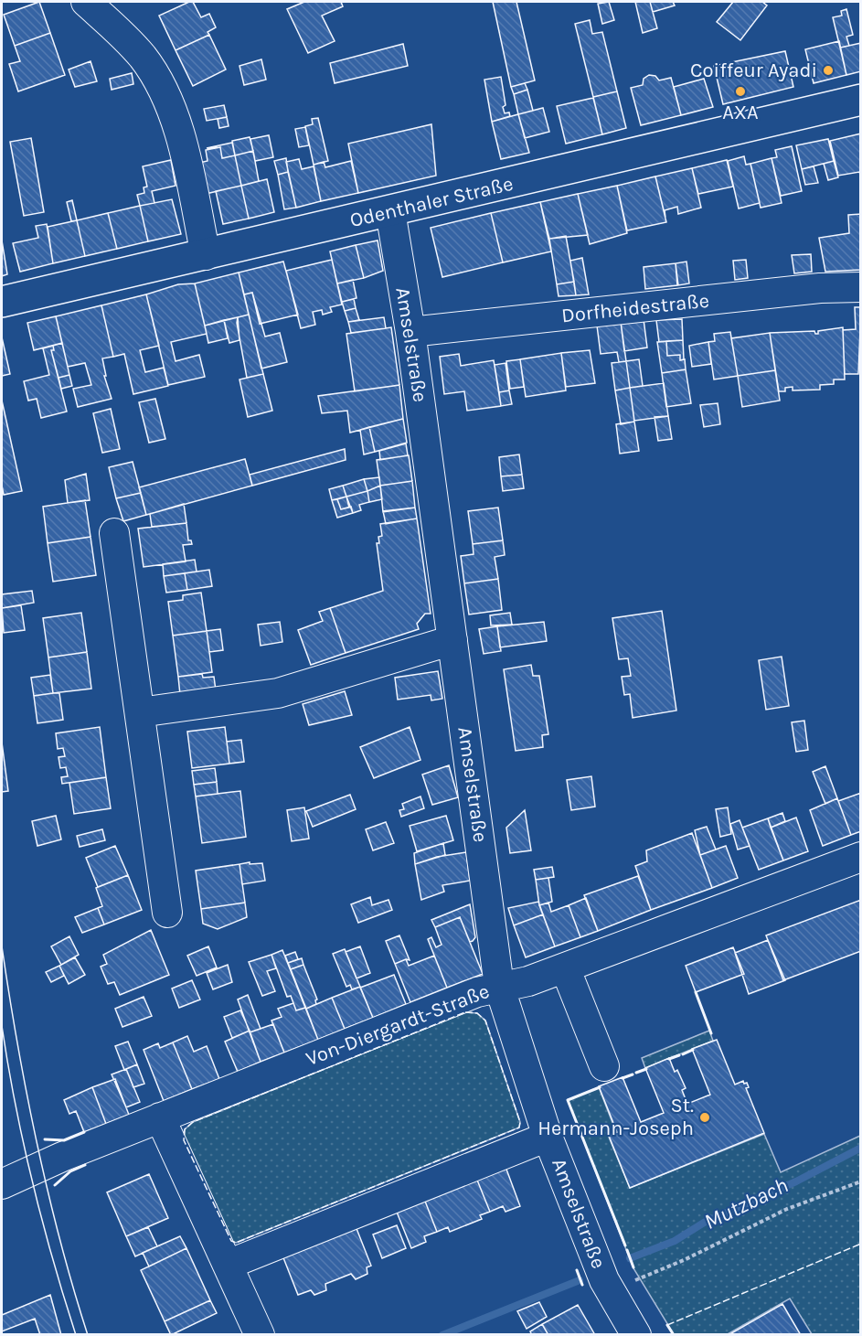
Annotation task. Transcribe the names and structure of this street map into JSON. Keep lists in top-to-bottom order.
{
  "streets": {
    "main road": ["Odenthaler Straße"],
    "street": ["Dorfheidestraße", "Amselstraße", "Von-Diergardt-Straße"]
  },
  "crossings": [
    ["Odenthaler Straße", "Amselstraße"],
    ["Dorfheidestraße", "Amselstraße"],
    ["Amselstraße", "Von-Diergardt-Straße"]
  ],
  "water": ["Mutzbach"],
  "places": ["Coiffeur Ayadi", "AXA", "St. Hermann-Joseph"]
}
